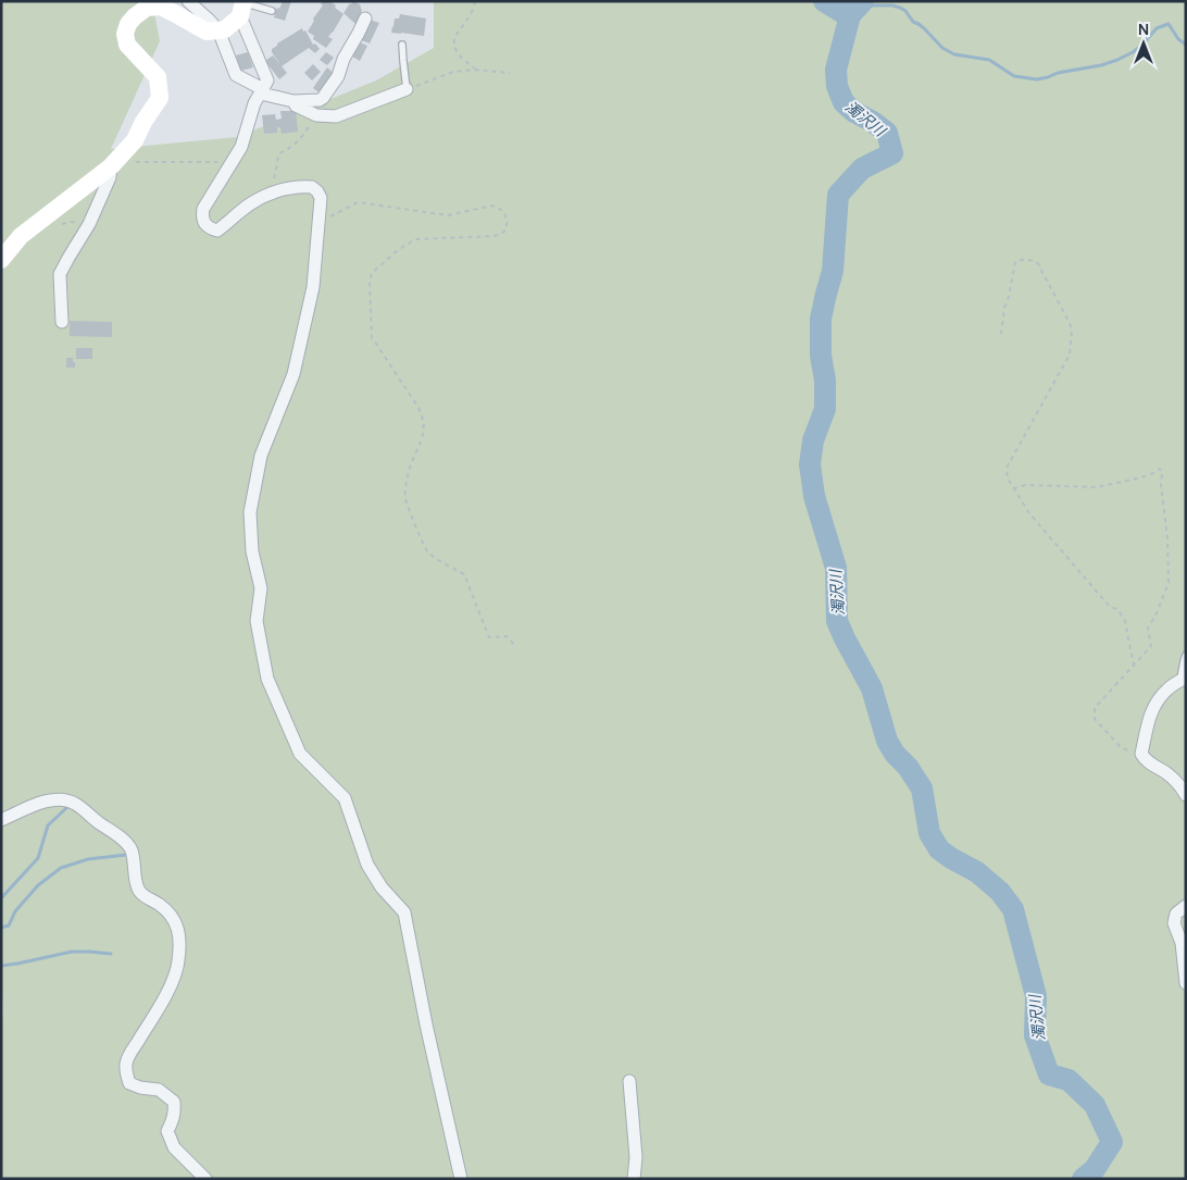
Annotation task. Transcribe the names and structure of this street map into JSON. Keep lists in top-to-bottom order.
{
  "water": ["濁沢川"],
  "north": "top"
}
